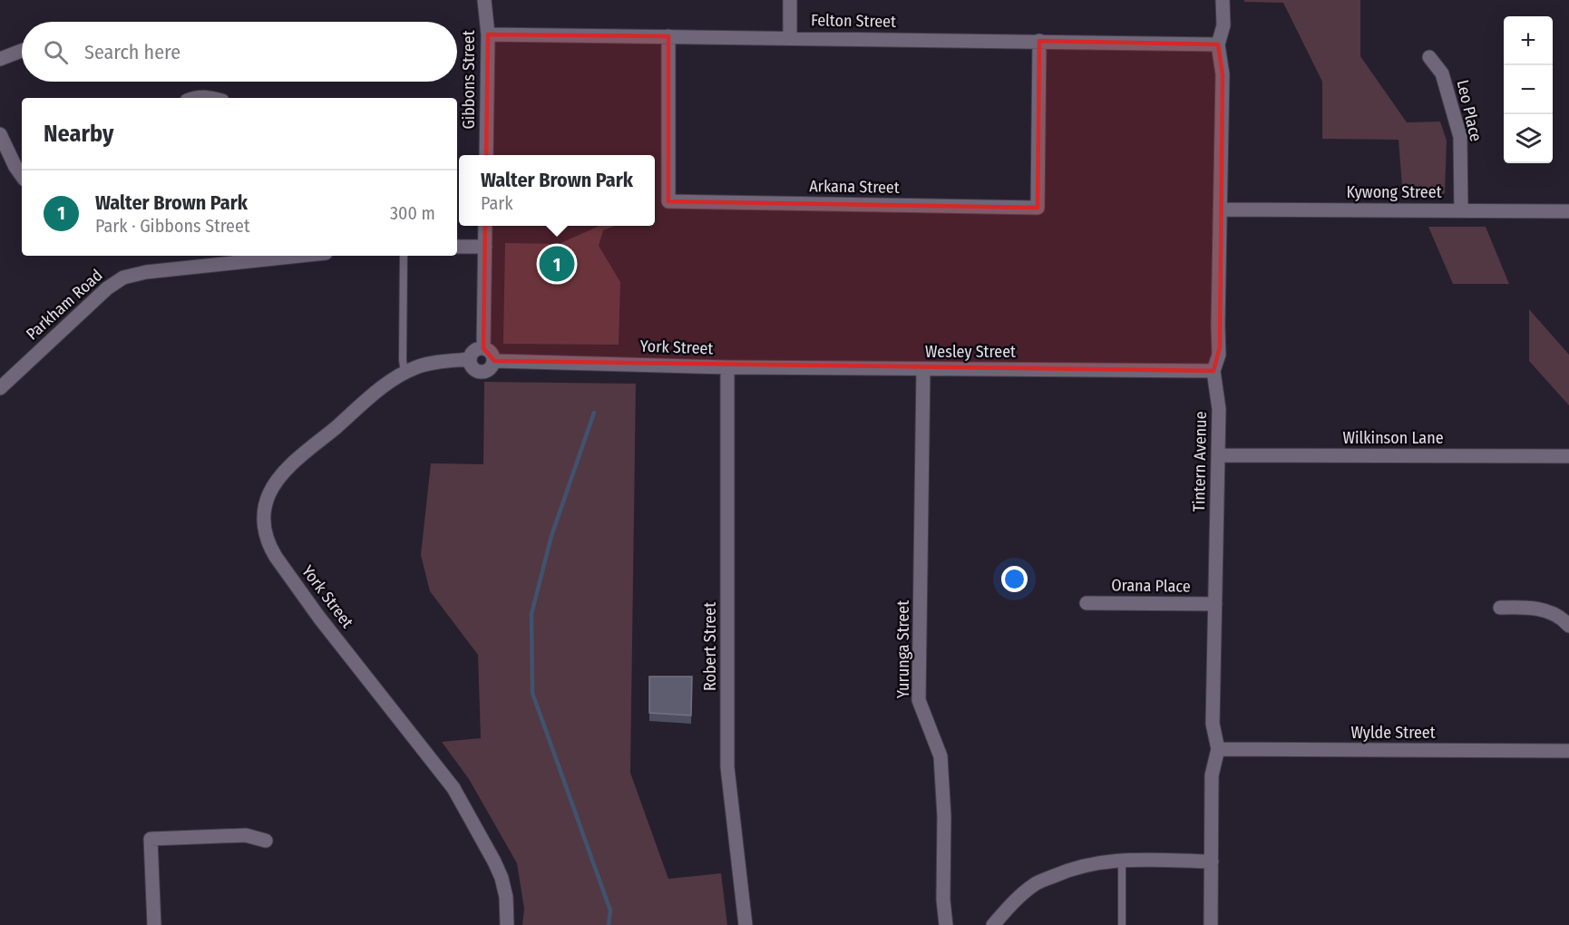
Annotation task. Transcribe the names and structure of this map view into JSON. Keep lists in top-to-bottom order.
{
  "streets": {
    "street": [
      "Felton Street",
      "Gibbons Street",
      "Leo Place",
      "Arkana Street",
      "Kywong Street",
      "Parkham Road",
      "York Street",
      "Wesley Street",
      "Wilkinson Lane",
      "Tintern Avenue",
      "Orana Place",
      "Robert Street",
      "Yurunga Street",
      "Wylde Street"
    ]
  },
  "crossings": [
    ["Felton Street", "Gibbons Street"],
    ["Felton Street", "Arkana Street"],
    ["Felton Street", "Tintern Avenue"],
    ["Leo Place", "Kywong Street"],
    ["Kywong Street", "Tintern Avenue"],
    ["York Street", "Wesley Street"],
    ["York Street", "Robert Street"],
    ["Wesley Street", "Tintern Avenue"],
    ["Wesley Street", "Robert Street"],
    ["Wesley Street", "Yurunga Street"],
    ["Wilkinson Lane", "Tintern Avenue"],
    ["Tintern Avenue", "Orana Place"],
    ["Tintern Avenue", "Wylde Street"]
  ],
  "page": {
    "map_buttons": ["+", "−"],
    "search": "Search here",
    "heading": "Nearby",
    "popup": ["Walter Brown Park", "Park"],
    "list": [
      {
        "mark": "1",
        "name": "Walter Brown Park",
        "note": "Park · Gibbons Street",
        "value": "300 m"
      }
    ],
    "pins": "1"
  }
}
